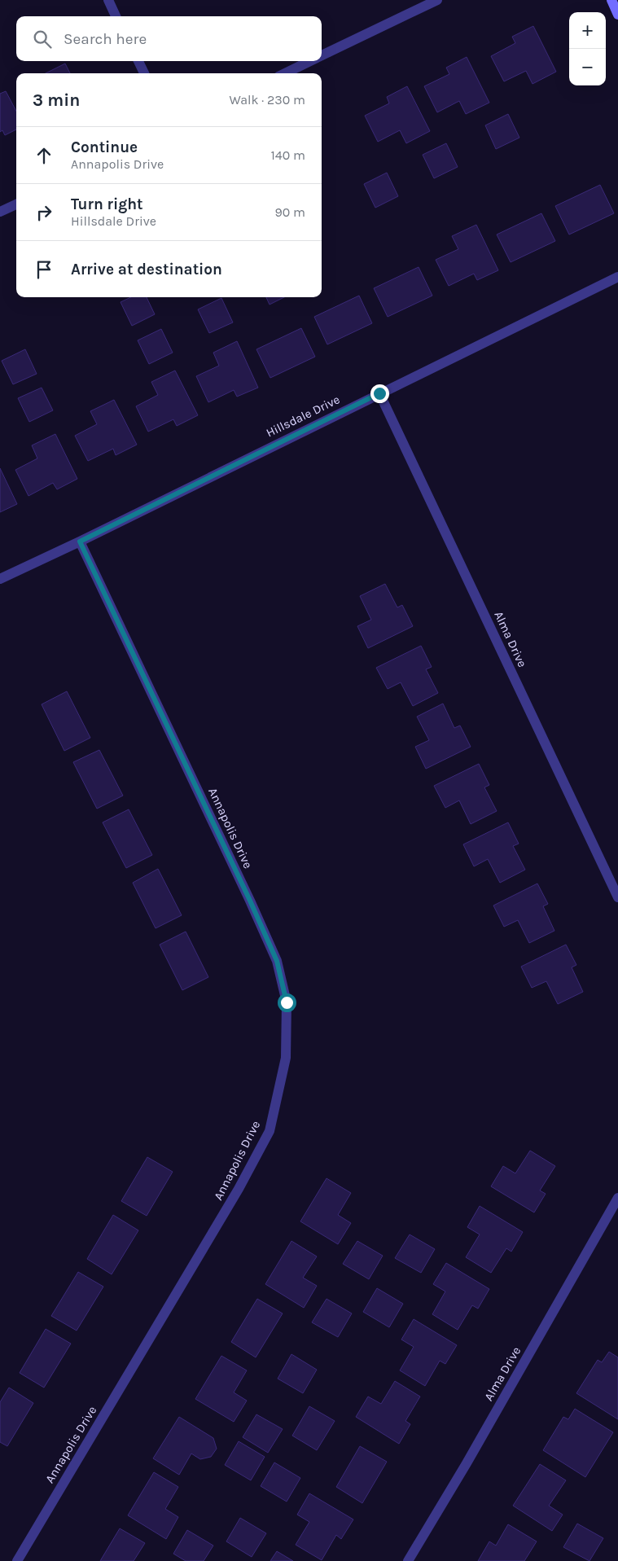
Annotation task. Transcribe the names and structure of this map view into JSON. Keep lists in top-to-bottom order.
{
  "streets": {
    "street": ["Hillsdale Drive", "Alma Drive", "Annapolis Drive"]
  },
  "crossings": [
    ["Hillsdale Drive", "Alma Drive"],
    ["Hillsdale Drive", "Annapolis Drive"]
  ],
  "page": {
    "map_buttons": ["+", "−"],
    "search": "Search here",
    "heading": ["3 min", "Walk · 230 m"],
    "list": [
      ["Continue", "Annapolis Drive", "140 m"],
      ["Turn right", "Hillsdale Drive", "90 m"],
      "Arrive at destination"
    ]
  }
}
